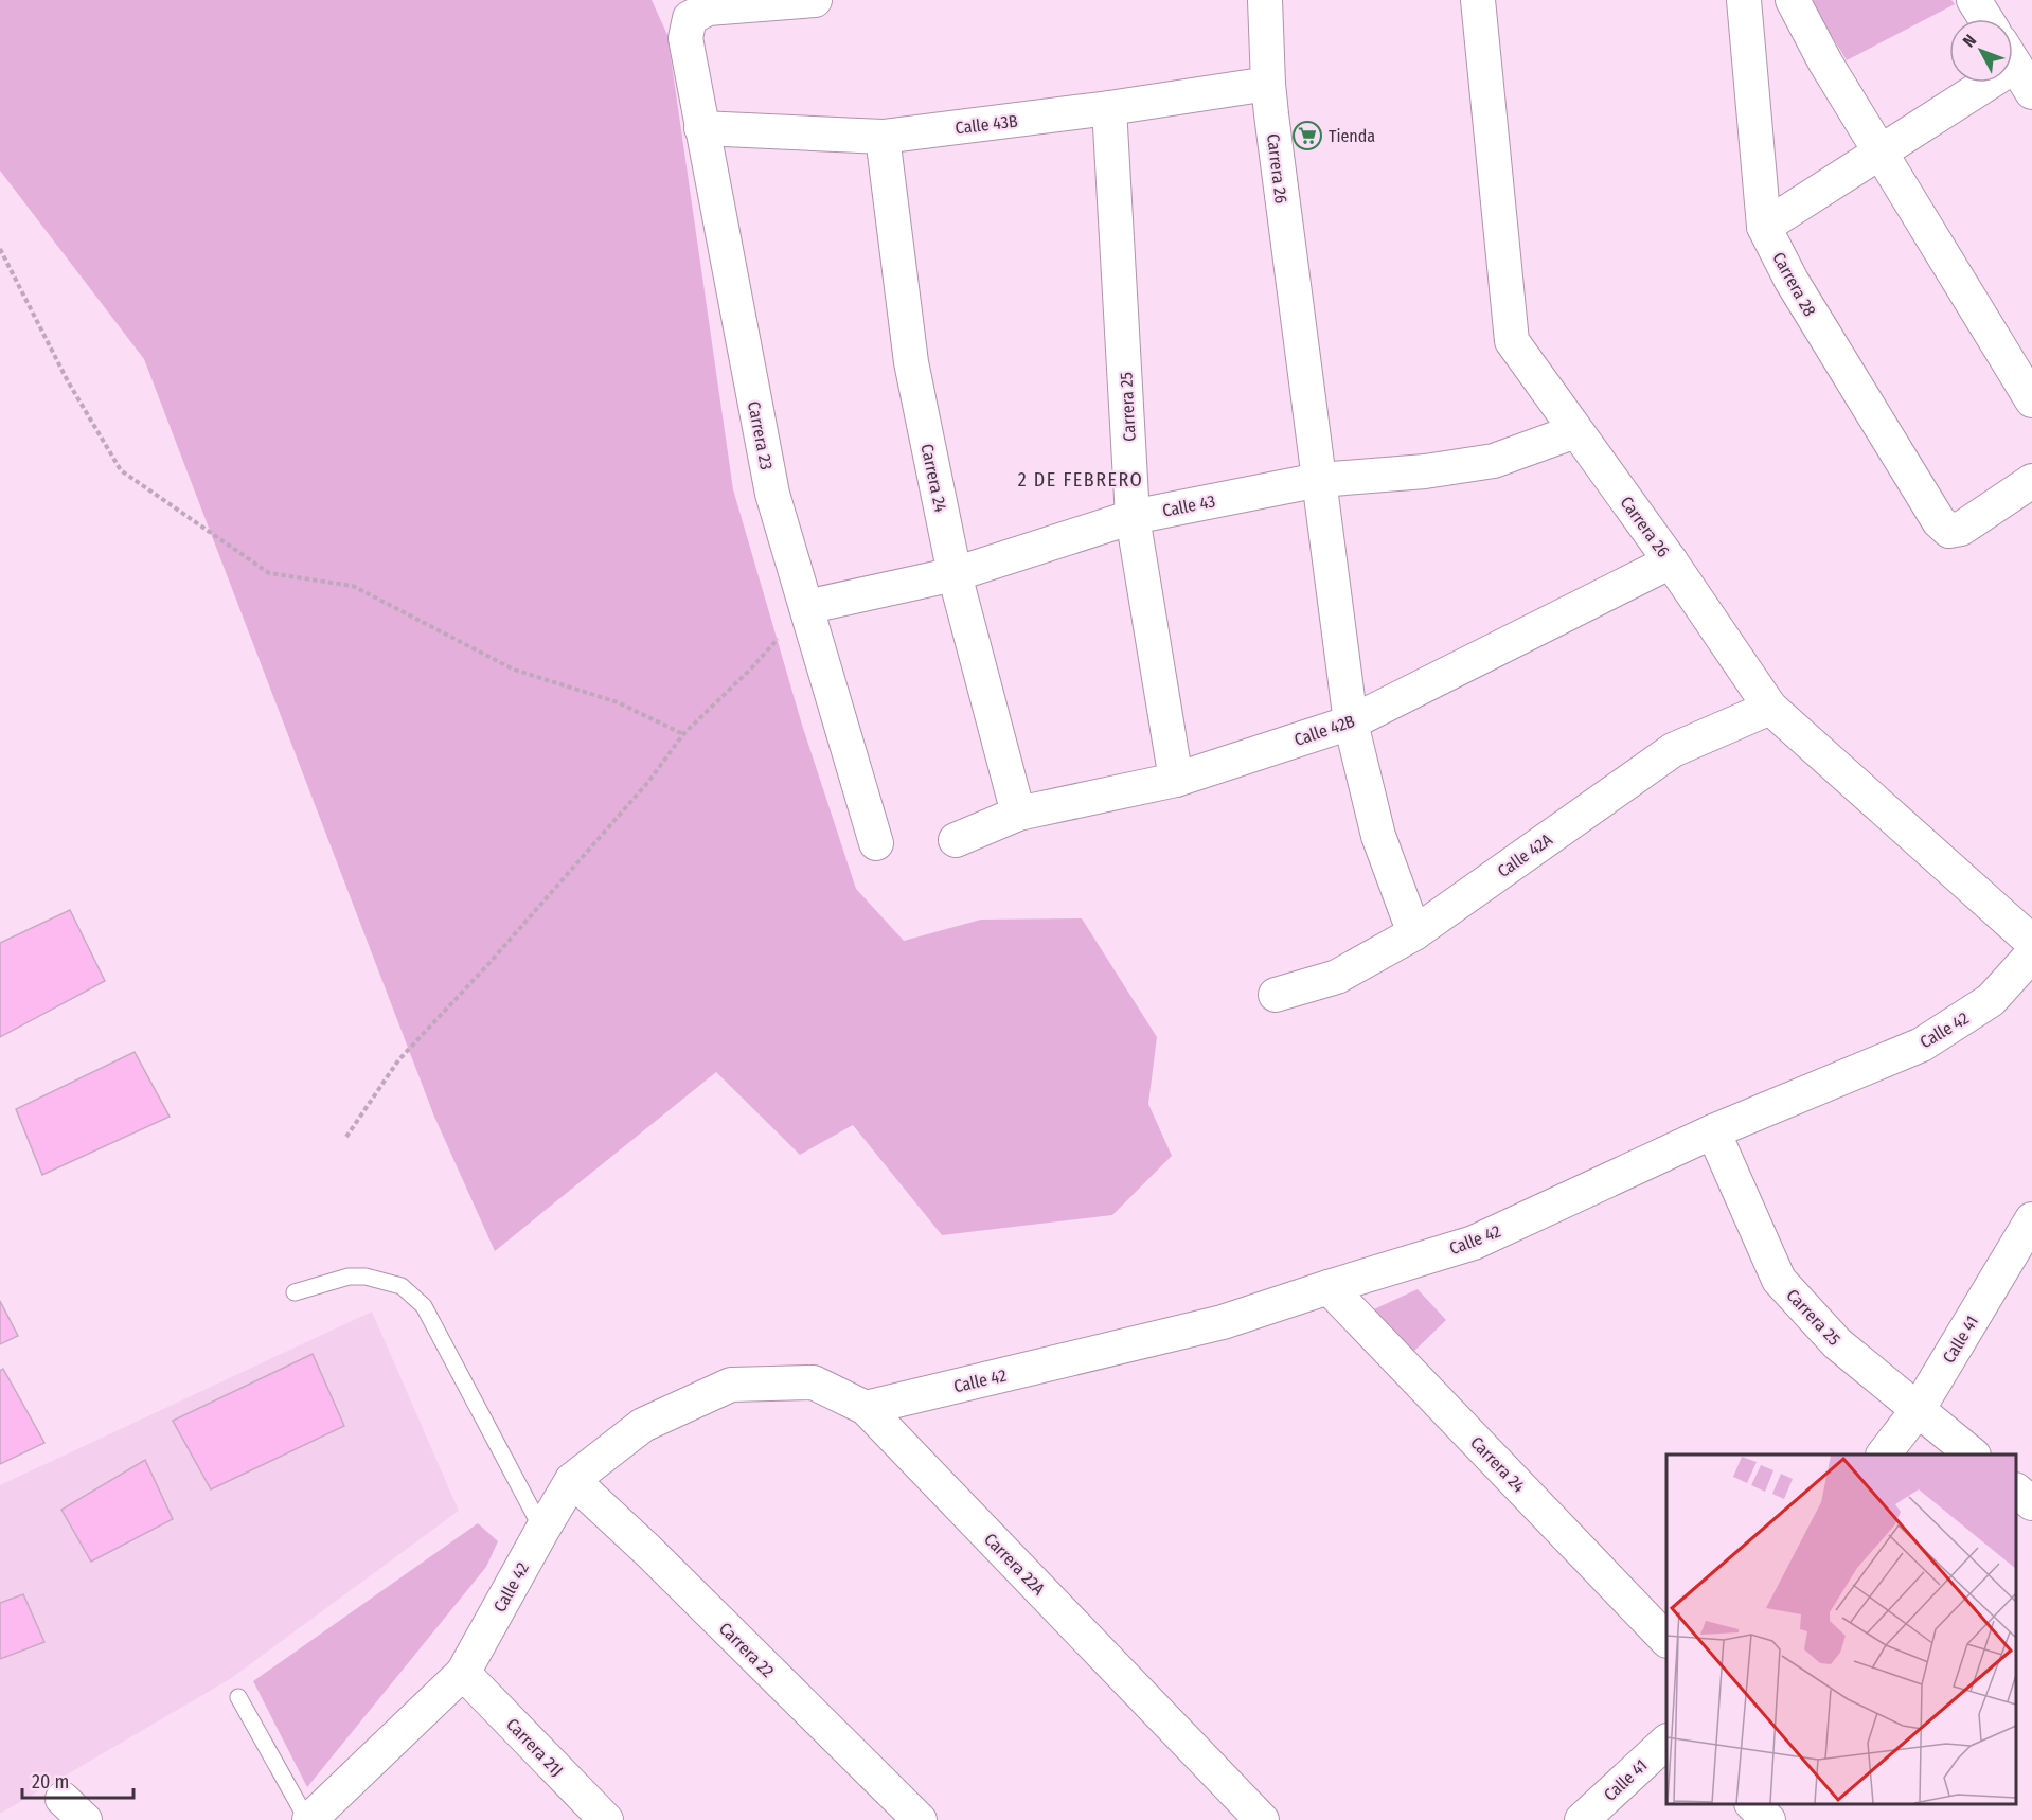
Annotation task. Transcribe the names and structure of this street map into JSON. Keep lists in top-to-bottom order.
{
  "streets": {
    "street": [
      "Calle 43B",
      "Carrera 26",
      "Carrera 28",
      "Carrera 25",
      "Carrera 23",
      "Carrera 24",
      "Calle 43",
      "Calle 42B",
      "Calle 42A",
      "Calle 42",
      "Calle 41",
      "Carrera 22A",
      "Carrera 22",
      "Carrera 21J"
    ]
  },
  "crossings": [
    ["Calle 43B", "Carrera 26"],
    ["Calle 43B", "Carrera 25"],
    ["Calle 43B", "Carrera 23"],
    ["Calle 43B", "Carrera 24"],
    ["Carrera 26", "Calle 43"],
    ["Carrera 26", "Calle 42B"],
    ["Carrera 26", "Calle 42A"],
    ["Carrera 25", "Calle 43"],
    ["Carrera 25", "Calle 42B"],
    ["Carrera 25", "Calle 42"],
    ["Carrera 25", "Calle 41"],
    ["Carrera 23", "Calle 43"],
    ["Carrera 24", "Calle 43"],
    ["Carrera 24", "Calle 42B"],
    ["Carrera 24", "Calle 42"],
    ["Calle 42", "Carrera 22A"],
    ["Calle 42", "Carrera 22"],
    ["Calle 42", "Carrera 21J"]
  ],
  "districts": ["2 DE FEBRERO"],
  "places": {
    "supermarket": ["Tienda"]
  },
  "scale_bar": "20 m",
  "north": "top left"
}
